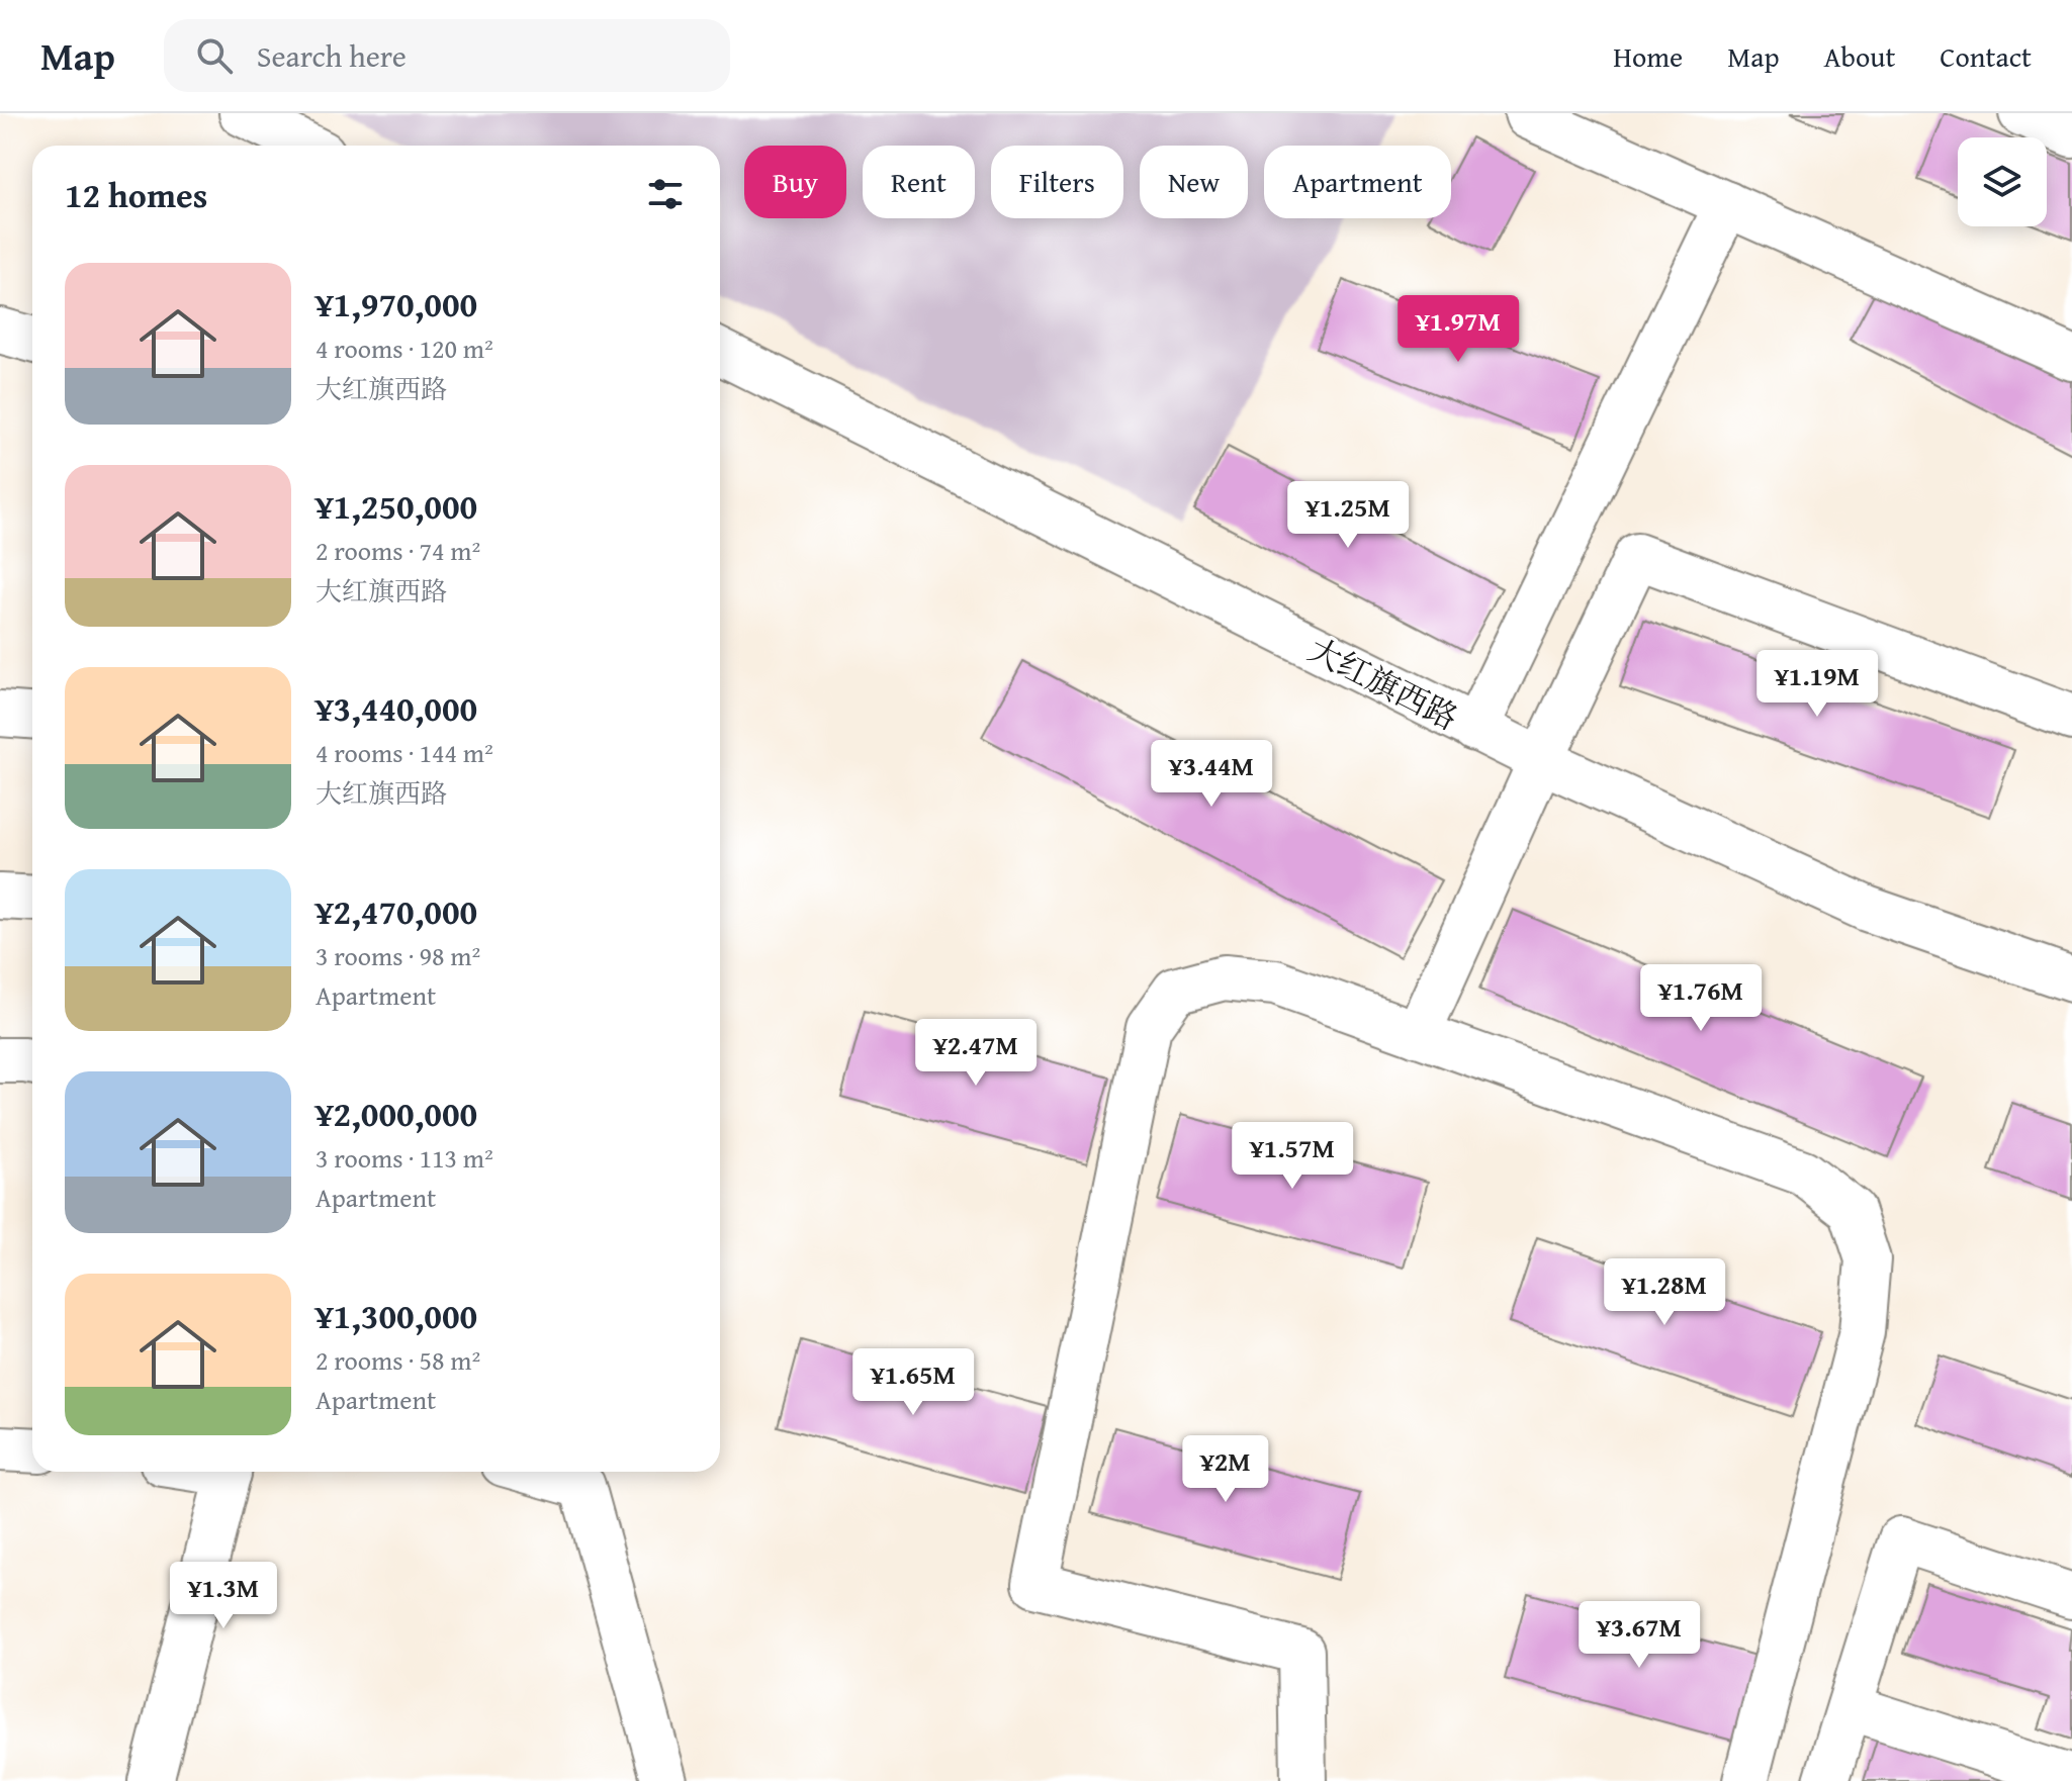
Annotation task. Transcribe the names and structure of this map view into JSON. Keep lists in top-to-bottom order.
{
  "streets": {
    "street": ["大红旗西路"]
  },
  "page": {
    "header": "Map",
    "search": "Search here",
    "nav": [
      "Home",
      "Map",
      "About",
      "Contact"
    ],
    "chip": [
      "Buy",
      "Rent",
      "Filters",
      "New",
      "Apartment"
    ],
    "heading": "12 homes",
    "list": [
      {
        "name": "¥1,970,000",
        "note": "4 rooms · 120 m² · 大红旗西路"
      },
      {
        "name": "¥1,250,000",
        "note": "2 rooms · 74 m² · 大红旗西路"
      },
      {
        "name": "¥3,440,000",
        "note": "4 rooms · 144 m² · 大红旗西路"
      },
      {
        "name": "¥2,470,000",
        "note": "3 rooms · 98 m² · Apartment"
      },
      {
        "name": "¥2,000,000",
        "note": "3 rooms · 113 m² · Apartment"
      },
      {
        "name": "¥1,300,000",
        "note": "2 rooms · 58 m² · Apartment"
      }
    ],
    "price": [
      "¥1.97M",
      "¥1.25M",
      "¥1.19M",
      "¥3.44M",
      "¥1.76M",
      "¥2.47M",
      "¥1.57M",
      "¥1.28M",
      "¥1.65M",
      "¥2M",
      "¥1.3M",
      "¥3.67M"
    ]
  }
}
